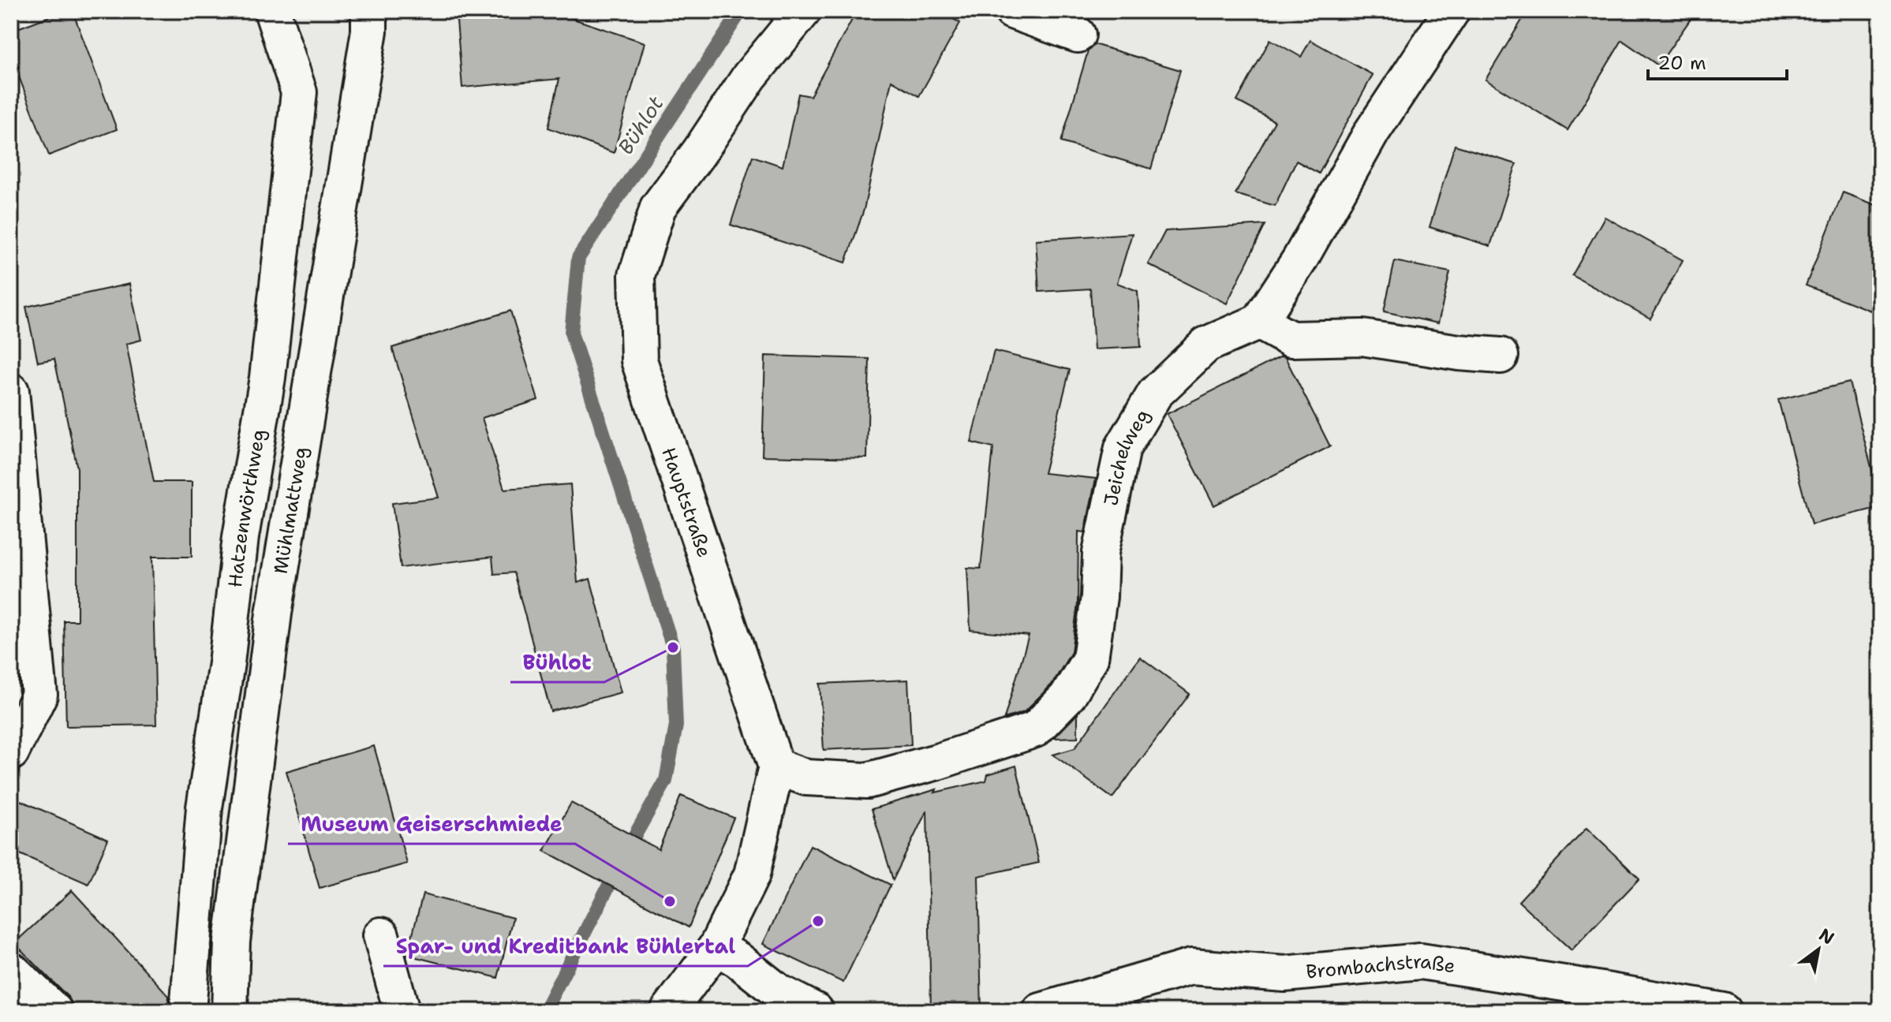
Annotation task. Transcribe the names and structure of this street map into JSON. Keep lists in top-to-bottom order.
{
  "streets": {
    "street": [
      "Jeichelweg",
      "Hauptstraße",
      "Hatzenwörthweg",
      "Mühlmattweg",
      "Brombachstraße"
    ]
  },
  "crossings": [
    ["Jeichelweg", "Hauptstraße"]
  ],
  "water": ["Bühlot"],
  "places": ["Bühlot", "Museum Geiserschmiede", "Spar- und Kreditbank Bühlertal"],
  "scale_bar": "20 m",
  "north": "top right"
}
